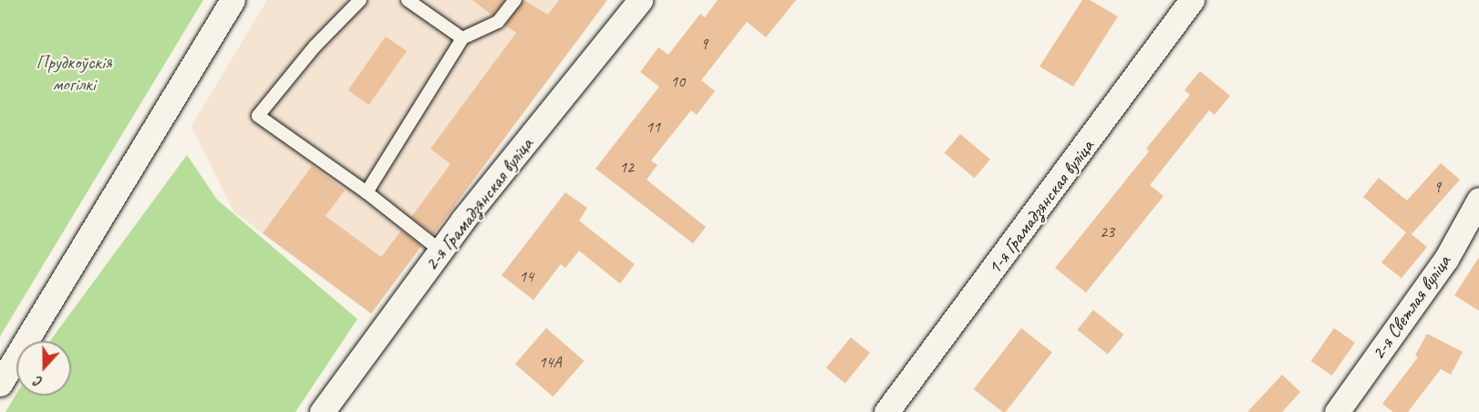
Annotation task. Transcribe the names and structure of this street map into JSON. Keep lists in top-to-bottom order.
{
  "streets": {
    "street": ["2-я Грамадзянская вуліца", "1-я Грамадзянская вуліца", "2-я Светлая вуліца"]
  },
  "parks": ["Прудкоўскія могілкі"],
  "house_numbers": [
    "9",
    "10",
    "11",
    "12",
    "9",
    "23",
    "14",
    "14А"
  ],
  "north": "bottom"
}
